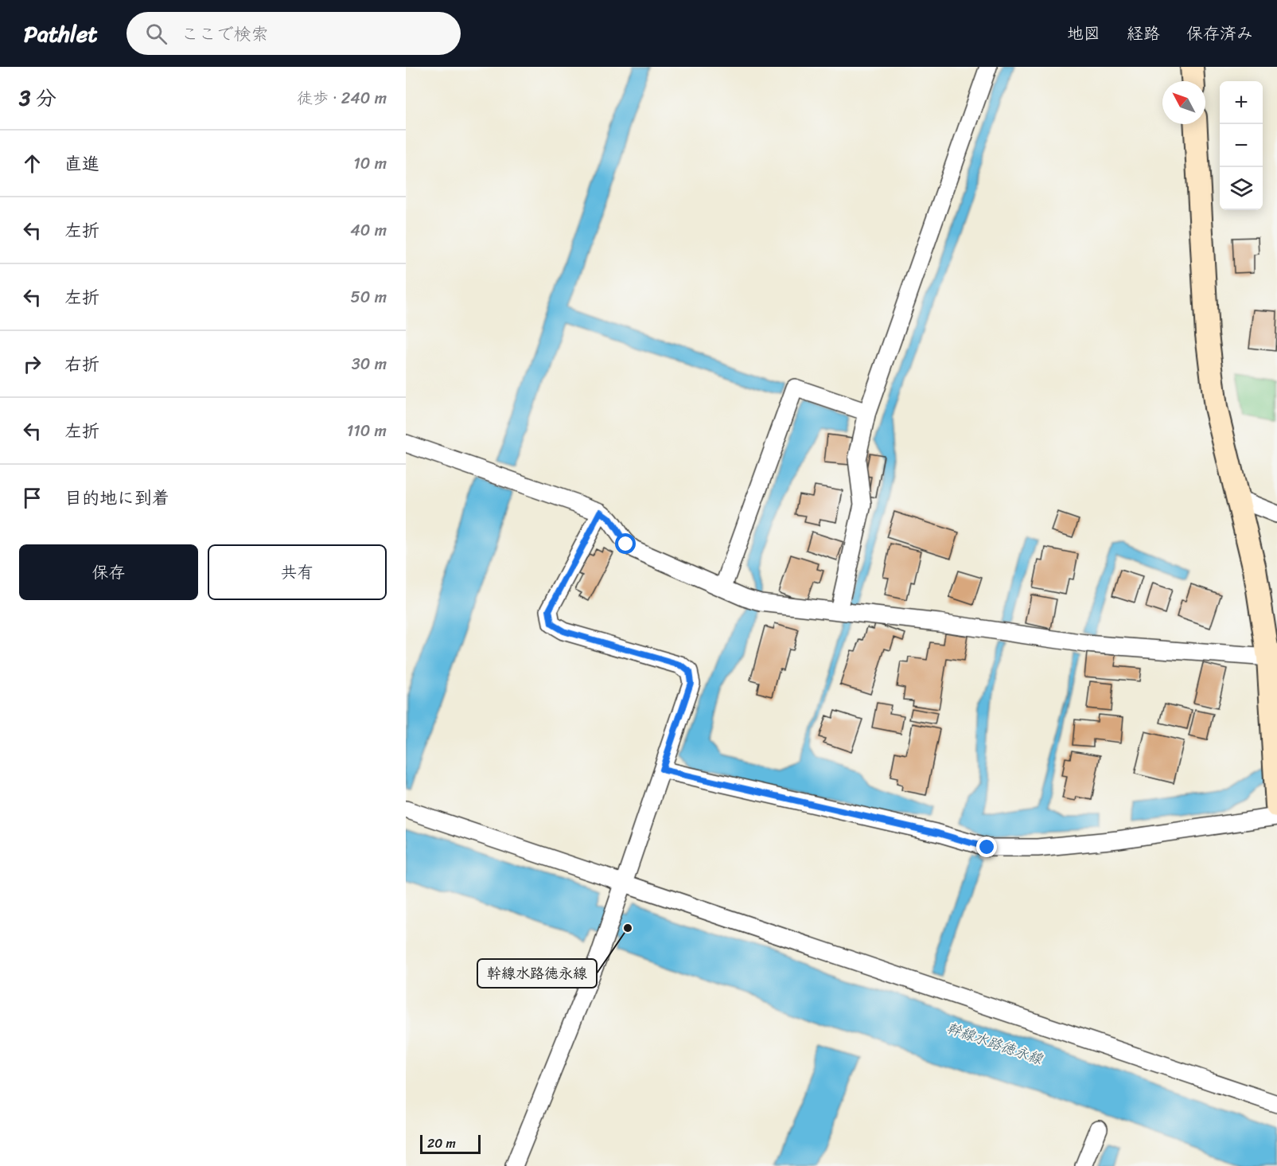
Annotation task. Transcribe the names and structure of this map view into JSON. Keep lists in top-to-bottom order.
{
  "water": ["幹線水路徳永線"],
  "places": ["幹線水路徳永線"],
  "scale_bar": "20 m",
  "north": "top left",
  "page": {
    "header": "Pathlet",
    "search": "ここで検索",
    "nav": ["地図", "経路", "保存済み"],
    "heading": ["3 分", "徒歩 · 240 m"],
    "map_buttons": ["+", "−"],
    "list": [
      ["直進", "10 m"],
      ["左折", "40 m"],
      ["左折", "50 m"],
      ["右折", "30 m"],
      ["左折", "110 m"],
      "目的地に到着"
    ],
    "buttons": ["保存", "共有"],
    "scale": "20 m"
  }
}
